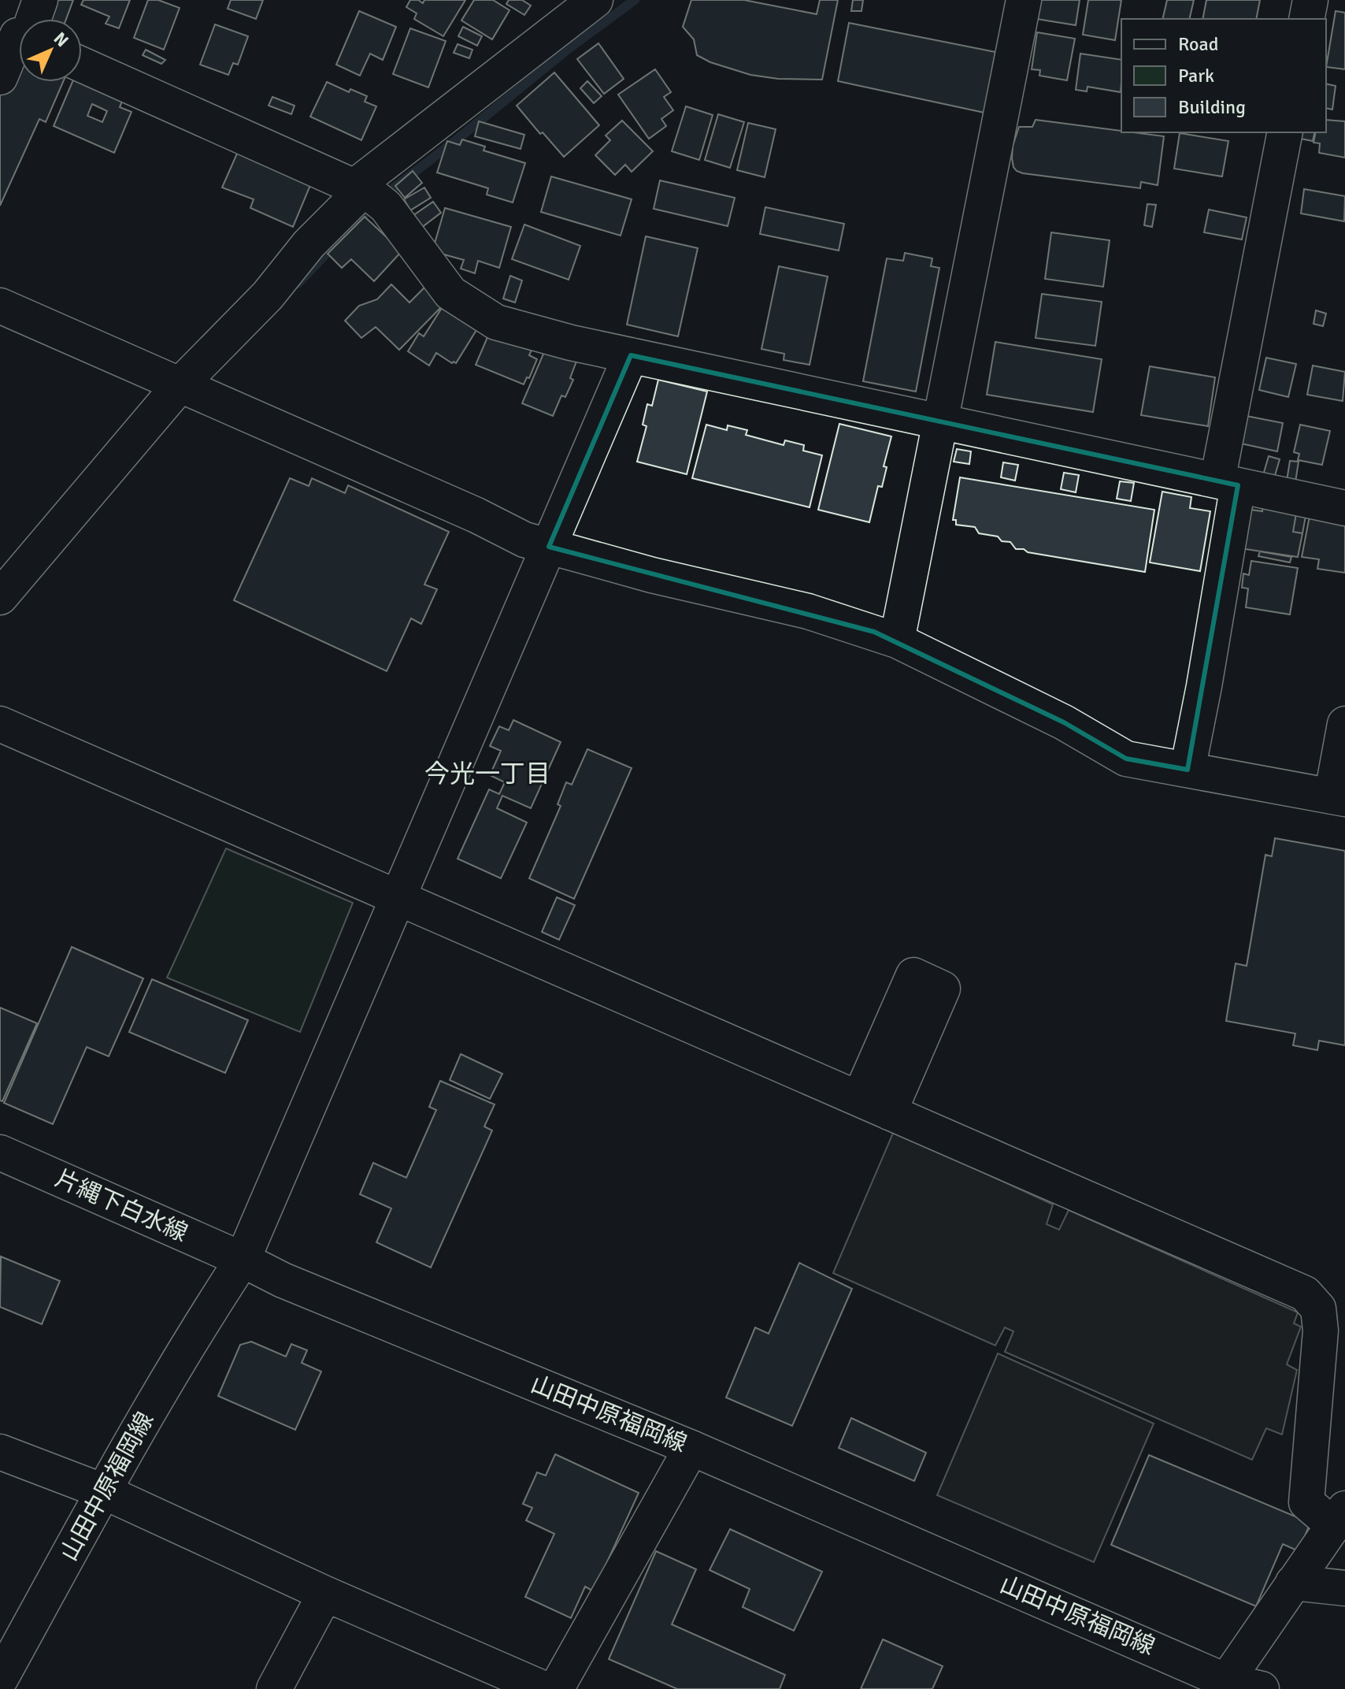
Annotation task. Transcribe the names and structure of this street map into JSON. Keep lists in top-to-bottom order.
{
  "streets": {
    "street": ["片縄下白水線", "山田中原福岡線"]
  },
  "crossings": [
    ["片縄下白水線", "山田中原福岡線"]
  ],
  "districts": ["今光一丁目"],
  "legend": ["Road", "Park", "Building"],
  "north": "top right"
}
